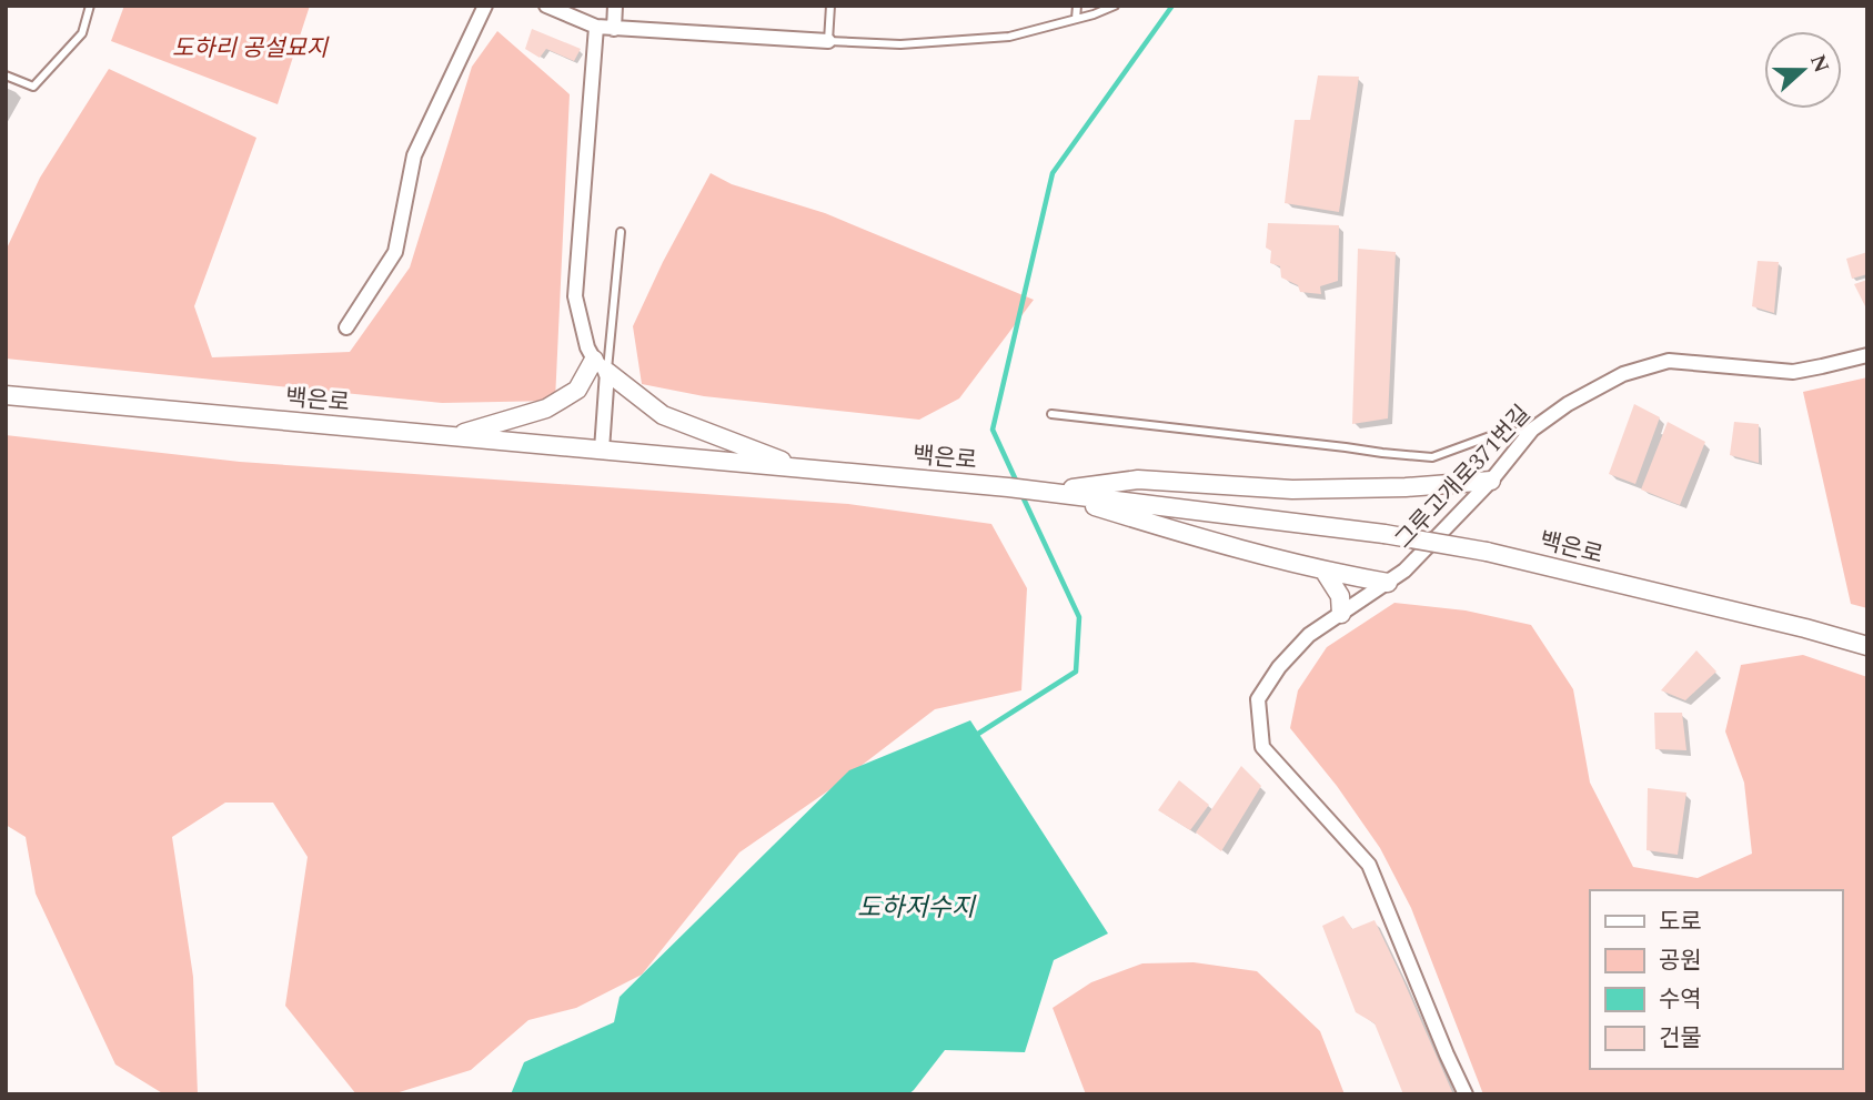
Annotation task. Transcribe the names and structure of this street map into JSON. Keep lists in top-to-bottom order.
{
  "streets": {
    "main road": ["백은로"],
    "street": ["그루고개로371번길"]
  },
  "water": ["도하저수지"],
  "parks": ["도하리 공설묘지"],
  "legend": [
    "도로",
    "공원",
    "수역",
    "건물"
  ],
  "north": "right"
}
